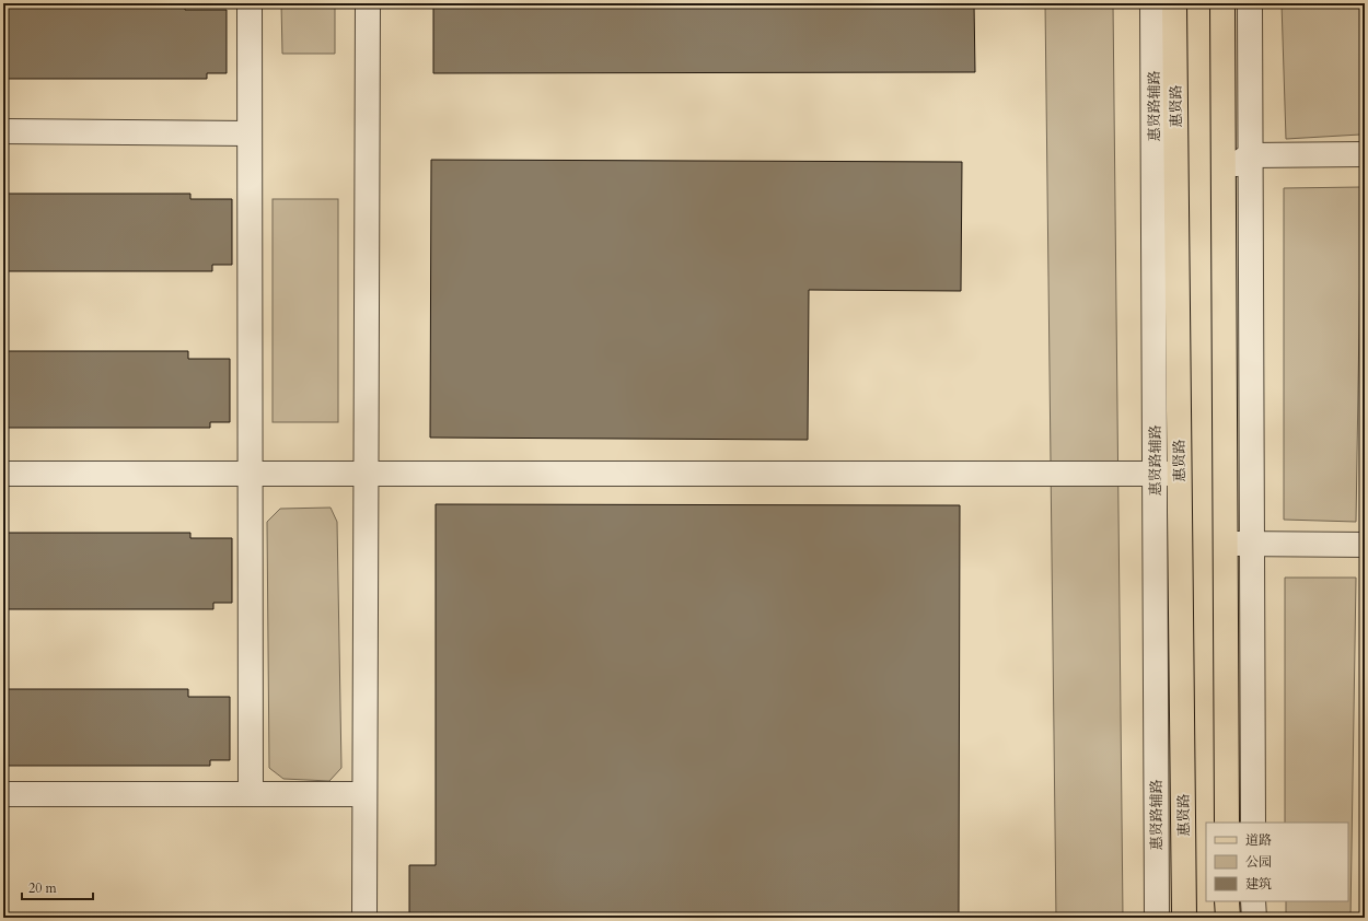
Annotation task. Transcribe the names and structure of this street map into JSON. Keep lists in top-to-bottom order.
{
  "streets": {
    "main road": ["惠贤路"],
    "street": ["惠贤路辅路"]
  },
  "legend": ["道路", "公园", "建筑"],
  "scale_bar": "20 m"
}
